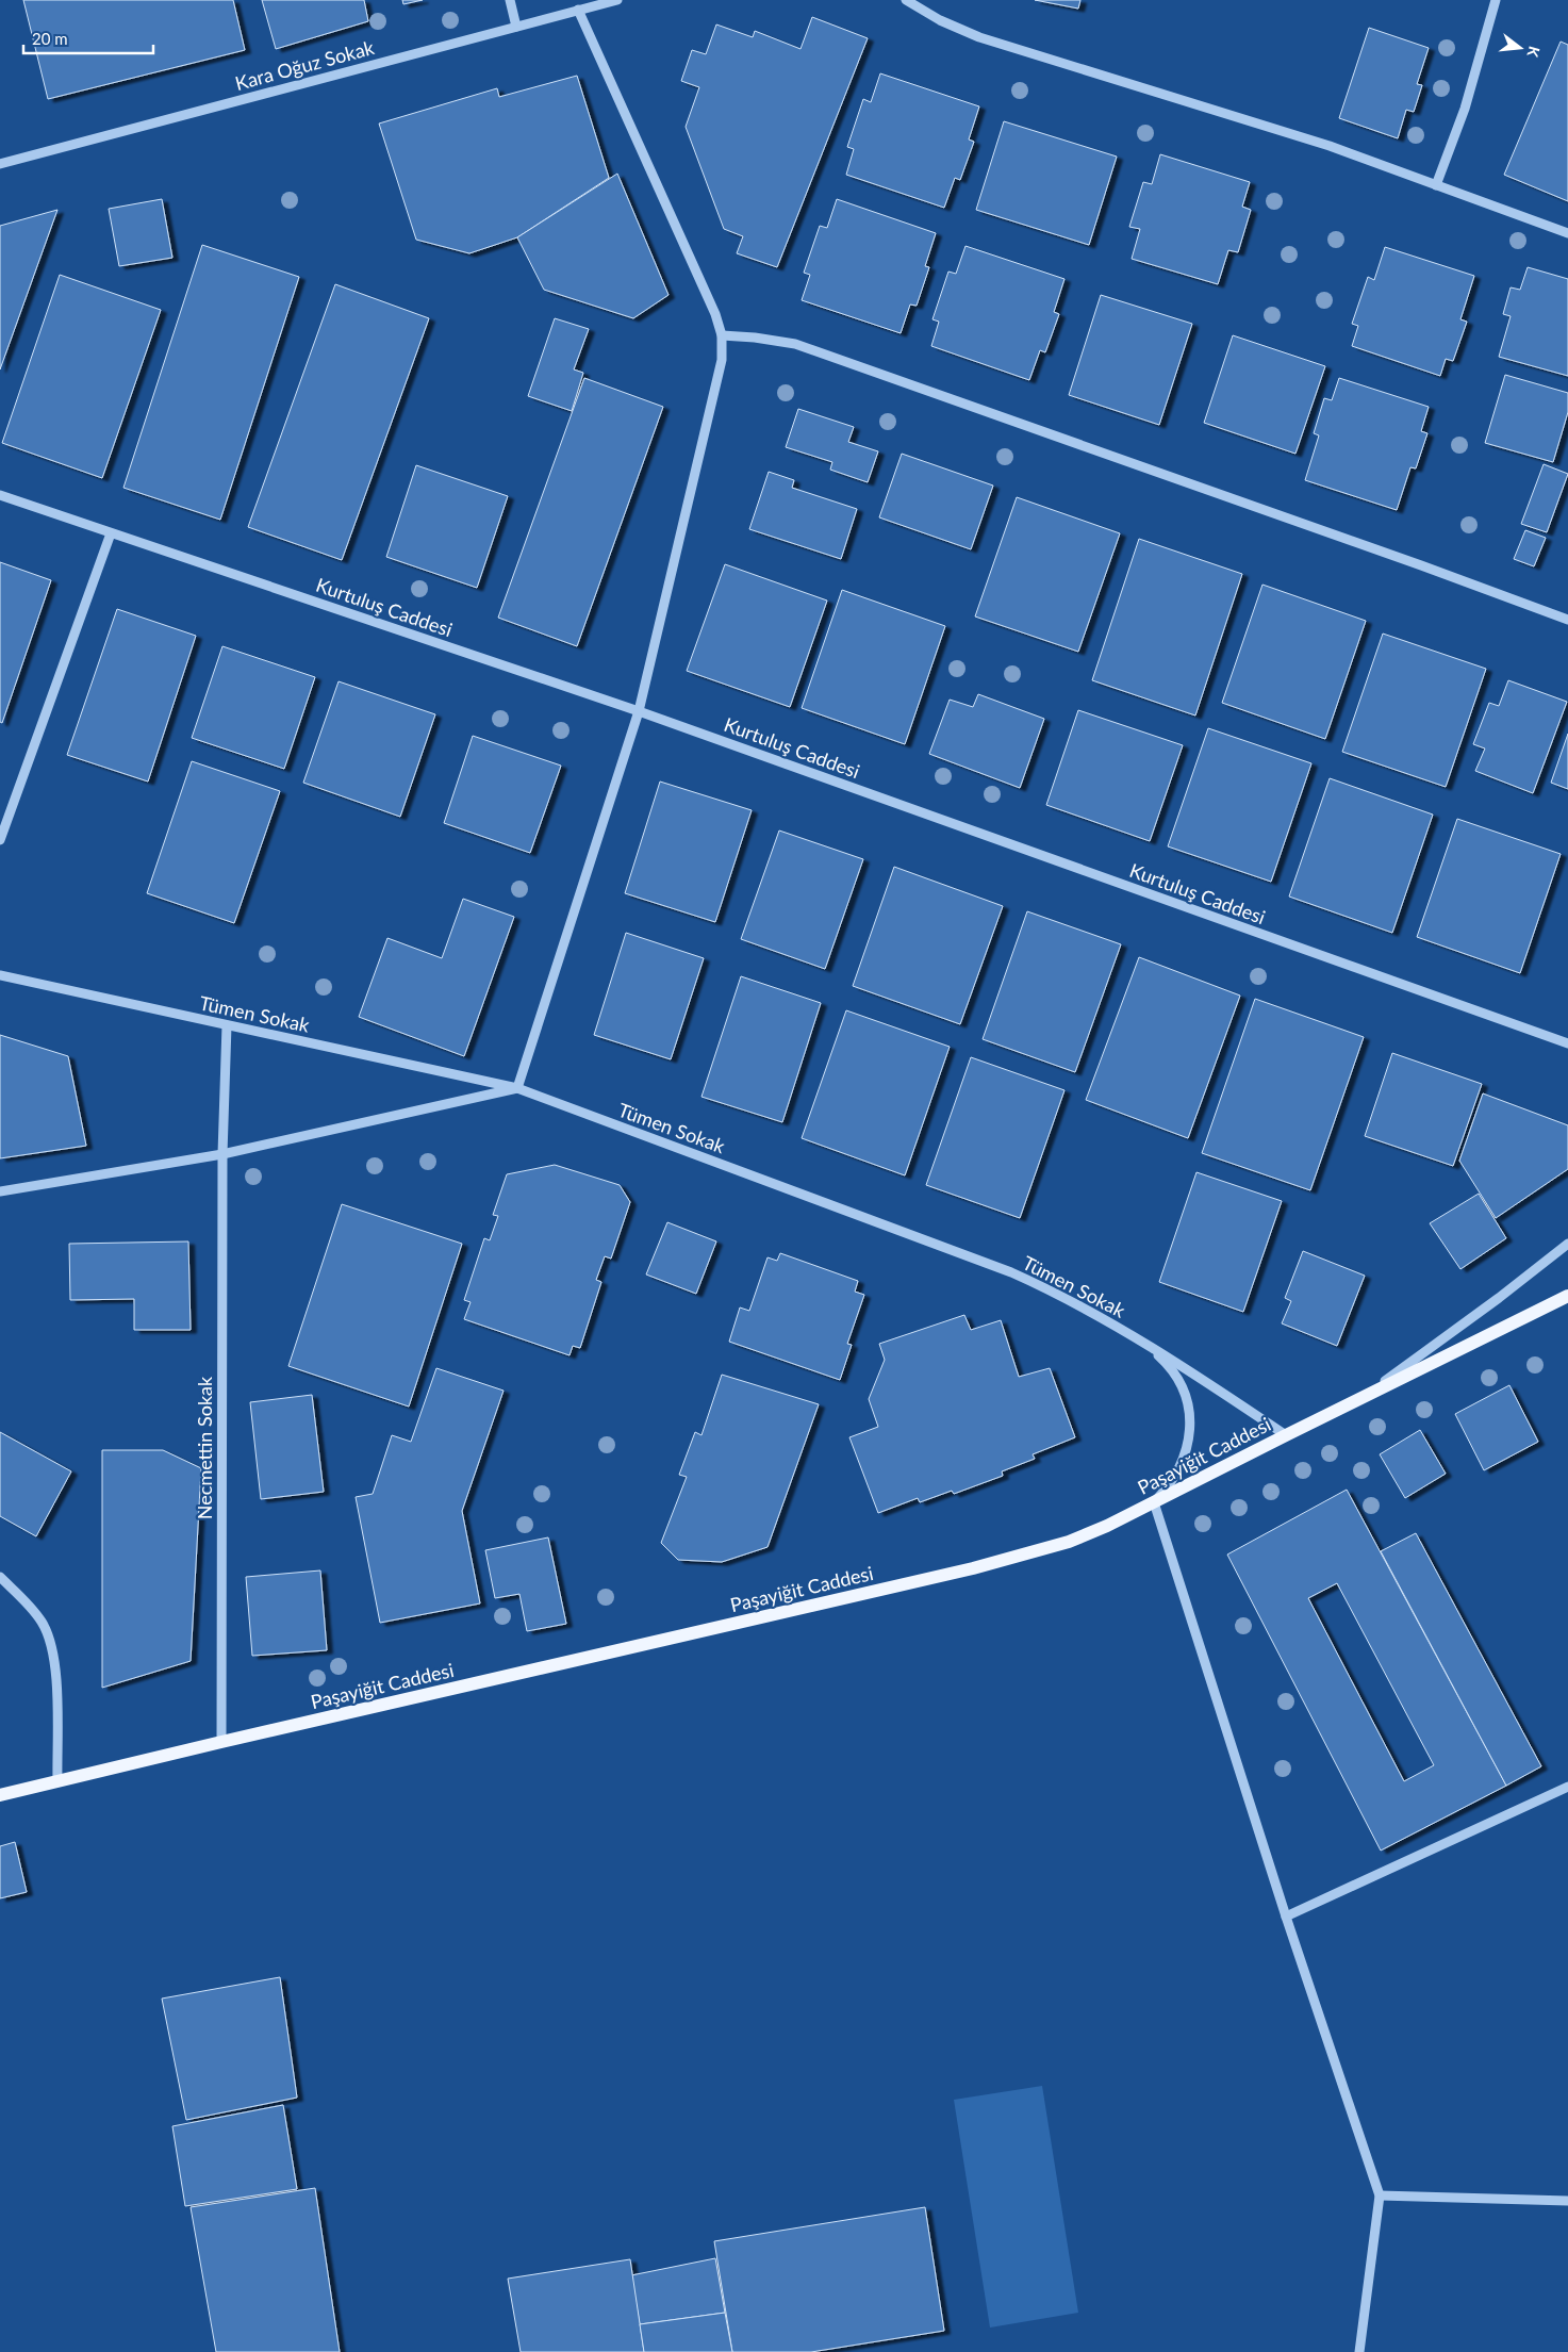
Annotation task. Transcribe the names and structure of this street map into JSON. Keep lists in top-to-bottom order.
{
  "streets": {
    "main road": ["Paşayiğit Caddesi"],
    "street": [
      "Kara Oğuz Sokak",
      "Kurtuluş Caddesi",
      "Tümen Sokak",
      "Necmettin Sokak"
    ]
  },
  "crossings": [
    ["Tümen Sokak", "Necmettin Sokak"],
    ["Tümen Sokak", "Paşayiğit Caddesi"],
    ["Necmettin Sokak", "Paşayiğit Caddesi"]
  ],
  "scale_bar": "20 m",
  "north": "right"
}
